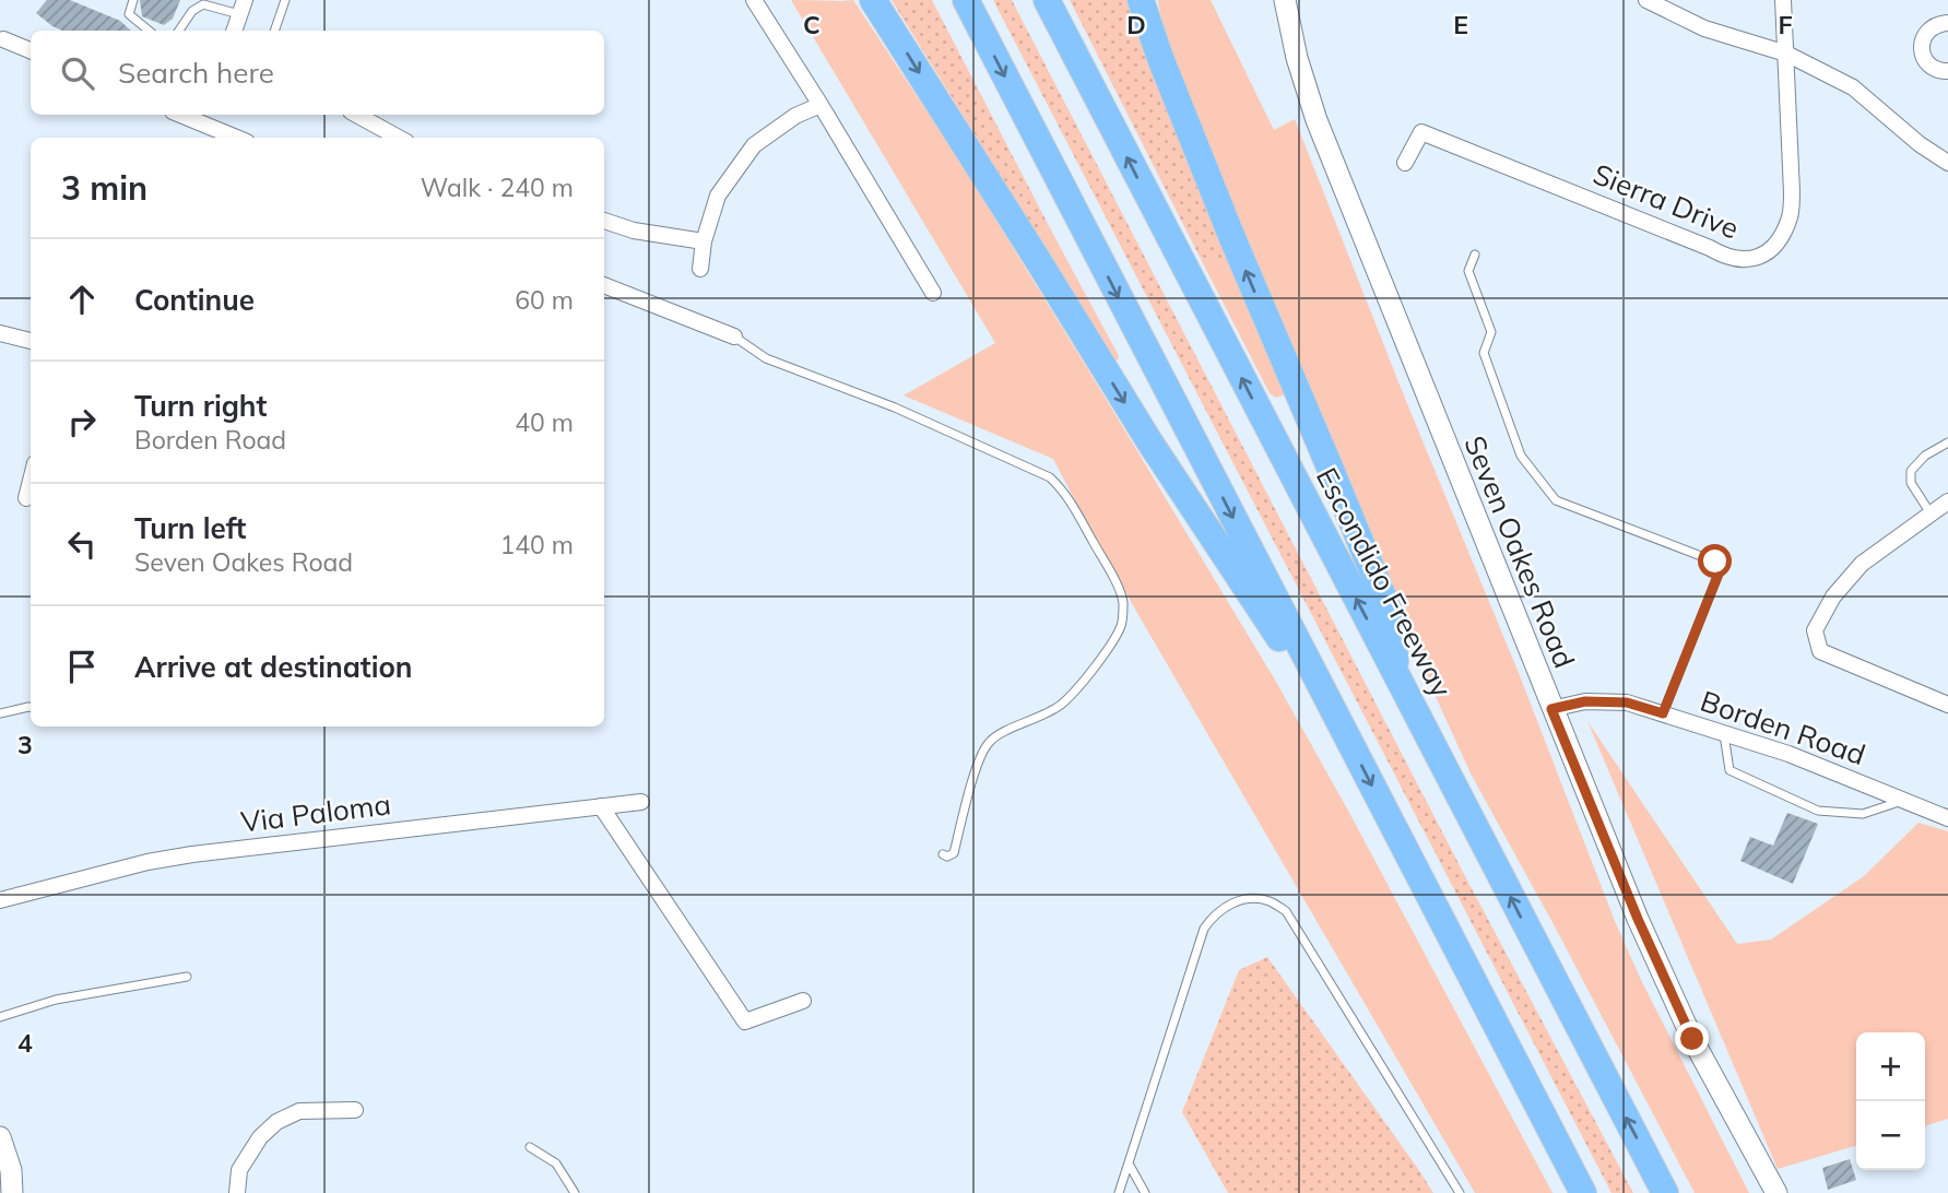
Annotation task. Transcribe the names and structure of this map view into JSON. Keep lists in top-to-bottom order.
{
  "streets": {
    "highway": ["Escondido Freeway"],
    "street": [
      "Sierra Drive",
      "Seven Oakes Road",
      "Borden Road",
      "Via Paloma"
    ]
  },
  "crossings": [
    ["Seven Oakes Road", "Borden Road"]
  ],
  "page": {
    "search": "Search here",
    "heading": ["3 min", "Walk · 240 m"],
    "list": [
      ["Continue", "60 m"],
      ["Turn right", "Borden Road", "40 m"],
      ["Turn left", "Seven Oakes Road", "140 m"],
      "Arrive at destination"
    ],
    "map_buttons": ["+", "−"]
  },
  "grid": {
    "columns": [
      "C",
      "D",
      "E",
      "F"
    ],
    "rows": ["3", "4"]
  }
}
